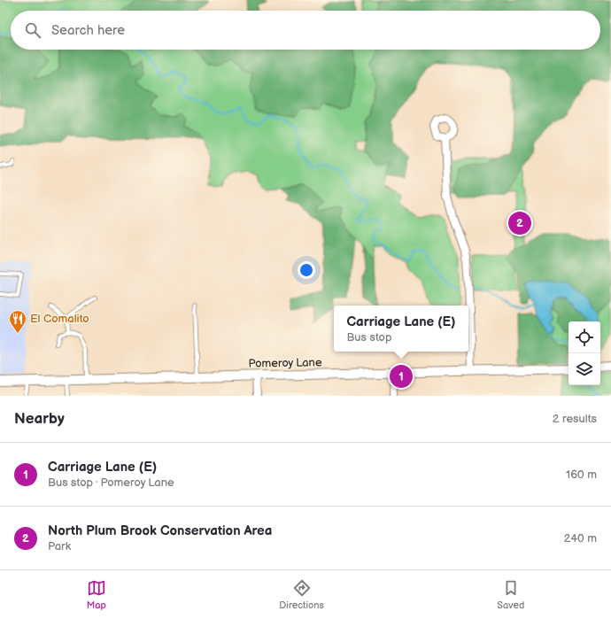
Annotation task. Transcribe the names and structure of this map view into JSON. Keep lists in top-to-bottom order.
{
  "streets": {
    "street": ["Pomeroy Lane"]
  },
  "places": {
    "restaurant": ["El Comalito"]
  },
  "page": {
    "search": "Search here",
    "pins": ["2", "1"],
    "popup": ["Carriage Lane (E)", "Bus stop"],
    "heading": ["Nearby", "2 results"],
    "list": [
      {
        "mark": "1",
        "name": "Carriage Lane (E)",
        "note": "Bus stop · Pomeroy Lane",
        "value": "160 m"
      },
      {
        "mark": "2",
        "name": "North Plum Brook Conservation Area",
        "note": "Park",
        "value": "240 m"
      }
    ],
    "nav": ["Map", "Directions", "Saved"]
  }
}
